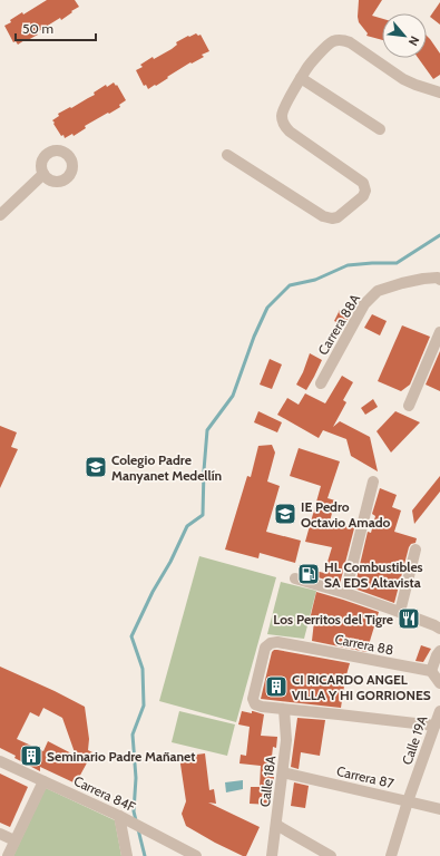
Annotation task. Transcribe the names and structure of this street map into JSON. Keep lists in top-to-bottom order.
{
  "streets": {
    "street": [
      "Carrera 88A",
      "Carrera 88",
      "Calle 19A",
      "Carrera 87",
      "Calle 18A",
      "Carrera 84F"
    ]
  },
  "crossings": [
    ["Carrera 88", "Calle 18A"],
    ["Calle 19A", "Carrera 87"],
    ["Carrera 87", "Calle 18A"]
  ],
  "places": {
    "school or university": ["Colegio Padre Manyanet Medellín", "IE Pedro Octavio Amado"],
    "fuel station": ["HL Combustibles SA EDS Altavista"],
    "restaurant": ["Los Perritos del Tigre"],
    "building": ["CI RICARDO ANGEL VILLA Y HI GORRIONES", "Seminario Padre Mañanet"]
  },
  "scale_bar": "50 m",
  "north": "bottom right"
}
